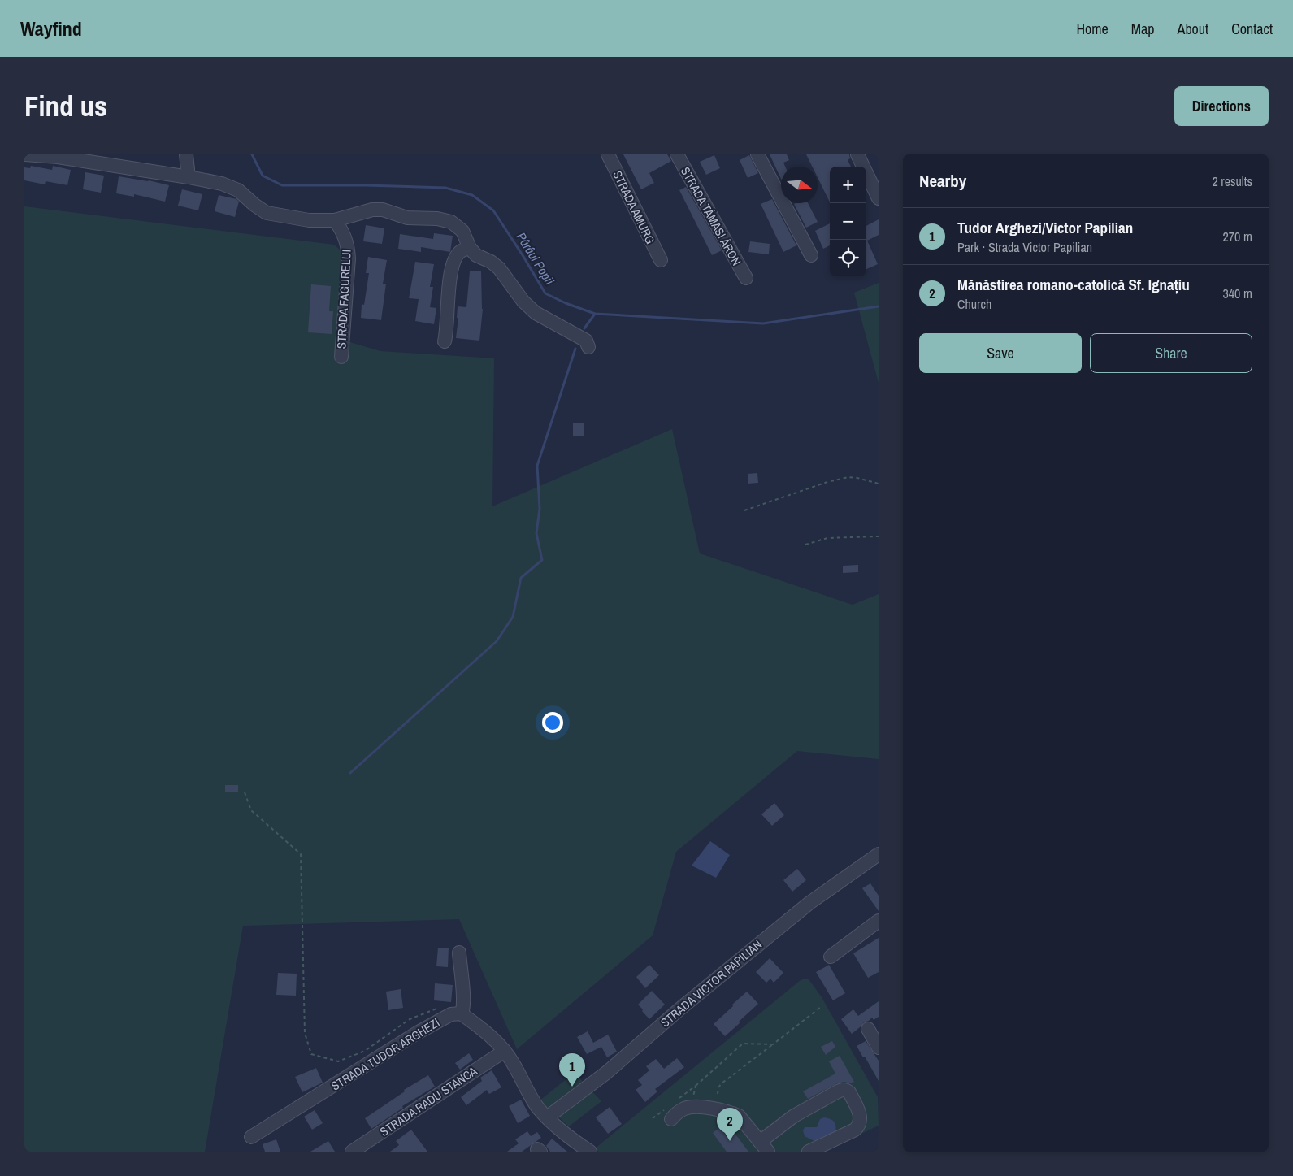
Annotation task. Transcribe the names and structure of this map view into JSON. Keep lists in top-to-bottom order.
{
  "streets": {
    "street": [
      "STRADA AMURG",
      "STRADA TÁMASI ÁRON",
      "STRADA FAGURELUI",
      "STRADA VICTOR PAPILIAN",
      "STRADA TUDOR ARGHEZI",
      "STRADA RADU STANCA"
    ]
  },
  "water": ["Pârâul Popii"],
  "north": "right",
  "page": {
    "header": "Wayfind",
    "nav": [
      "Home",
      "Map",
      "About",
      "Contact"
    ],
    "buttons": [
      "Directions",
      ["Save", "Share"]
    ],
    "title": "Find us",
    "heading": ["Nearby", "2 results"],
    "map_buttons": ["+", "−"],
    "list": [
      {
        "mark": "1",
        "name": "Tudor Arghezi/Victor Papilian",
        "note": "Park · Strada Victor Papilian",
        "value": "270 m"
      },
      {
        "mark": "2",
        "name": "Mănăstirea romano-catolică Sf. Ignațiu",
        "note": "Church",
        "value": "340 m"
      }
    ],
    "pins": ["1", "2"]
  }
}
